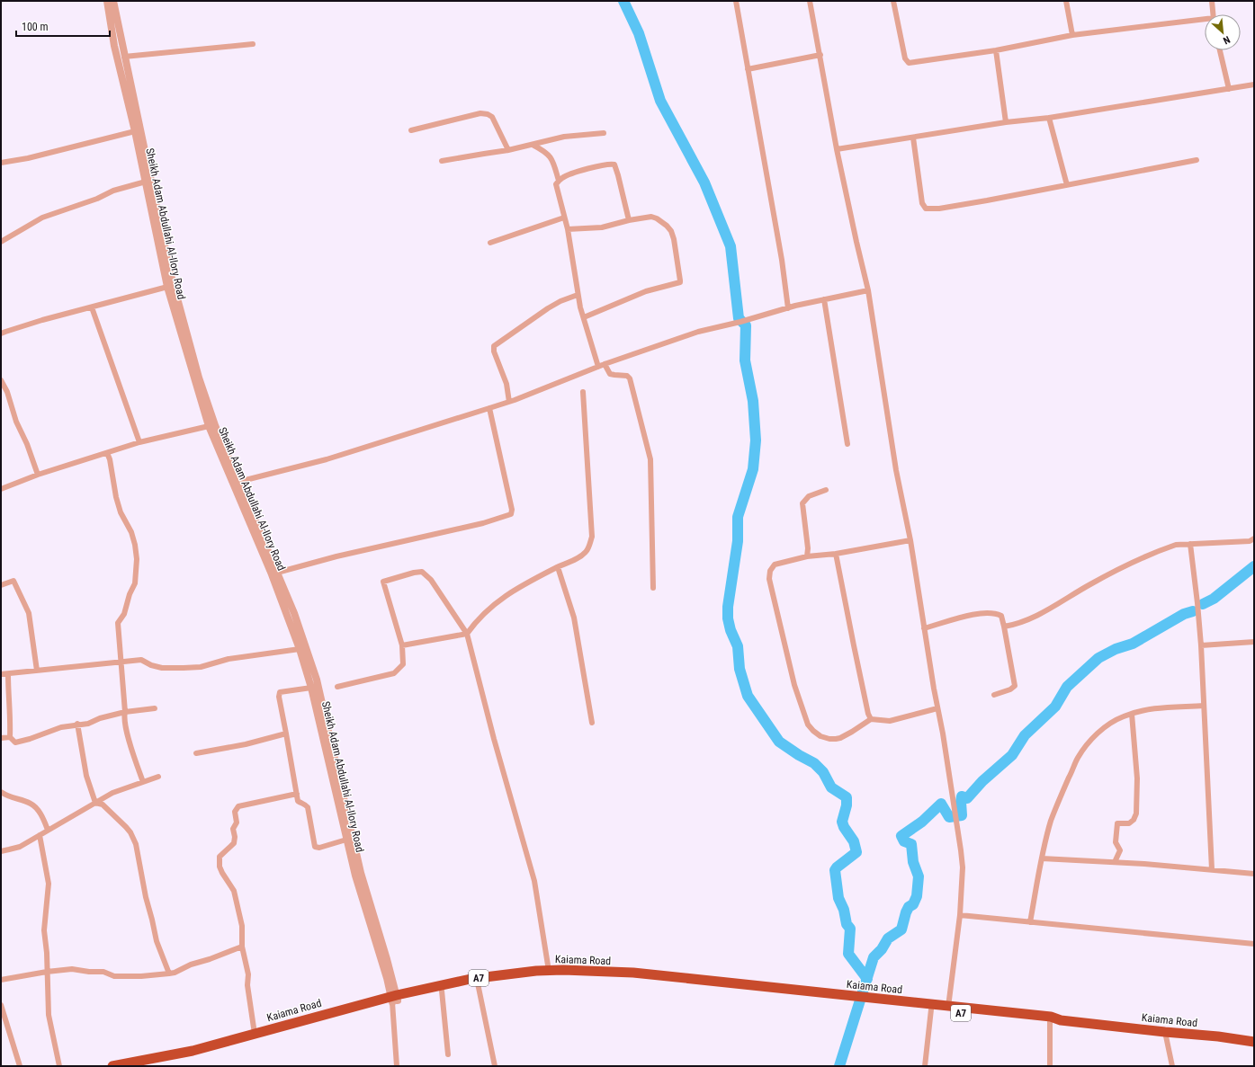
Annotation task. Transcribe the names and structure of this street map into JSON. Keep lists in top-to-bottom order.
{
  "streets": {
    "highway": ["Kaiama Road", "A7"],
    "street": ["Sheikh Adam Abdullahi Al-Ilory Road"]
  },
  "crossings": [
    ["Sheikh Adam Abdullahi Al-Ilory Road", "Kaiama Road"]
  ],
  "scale_bar": "100 m",
  "north": "bottom right"
}
